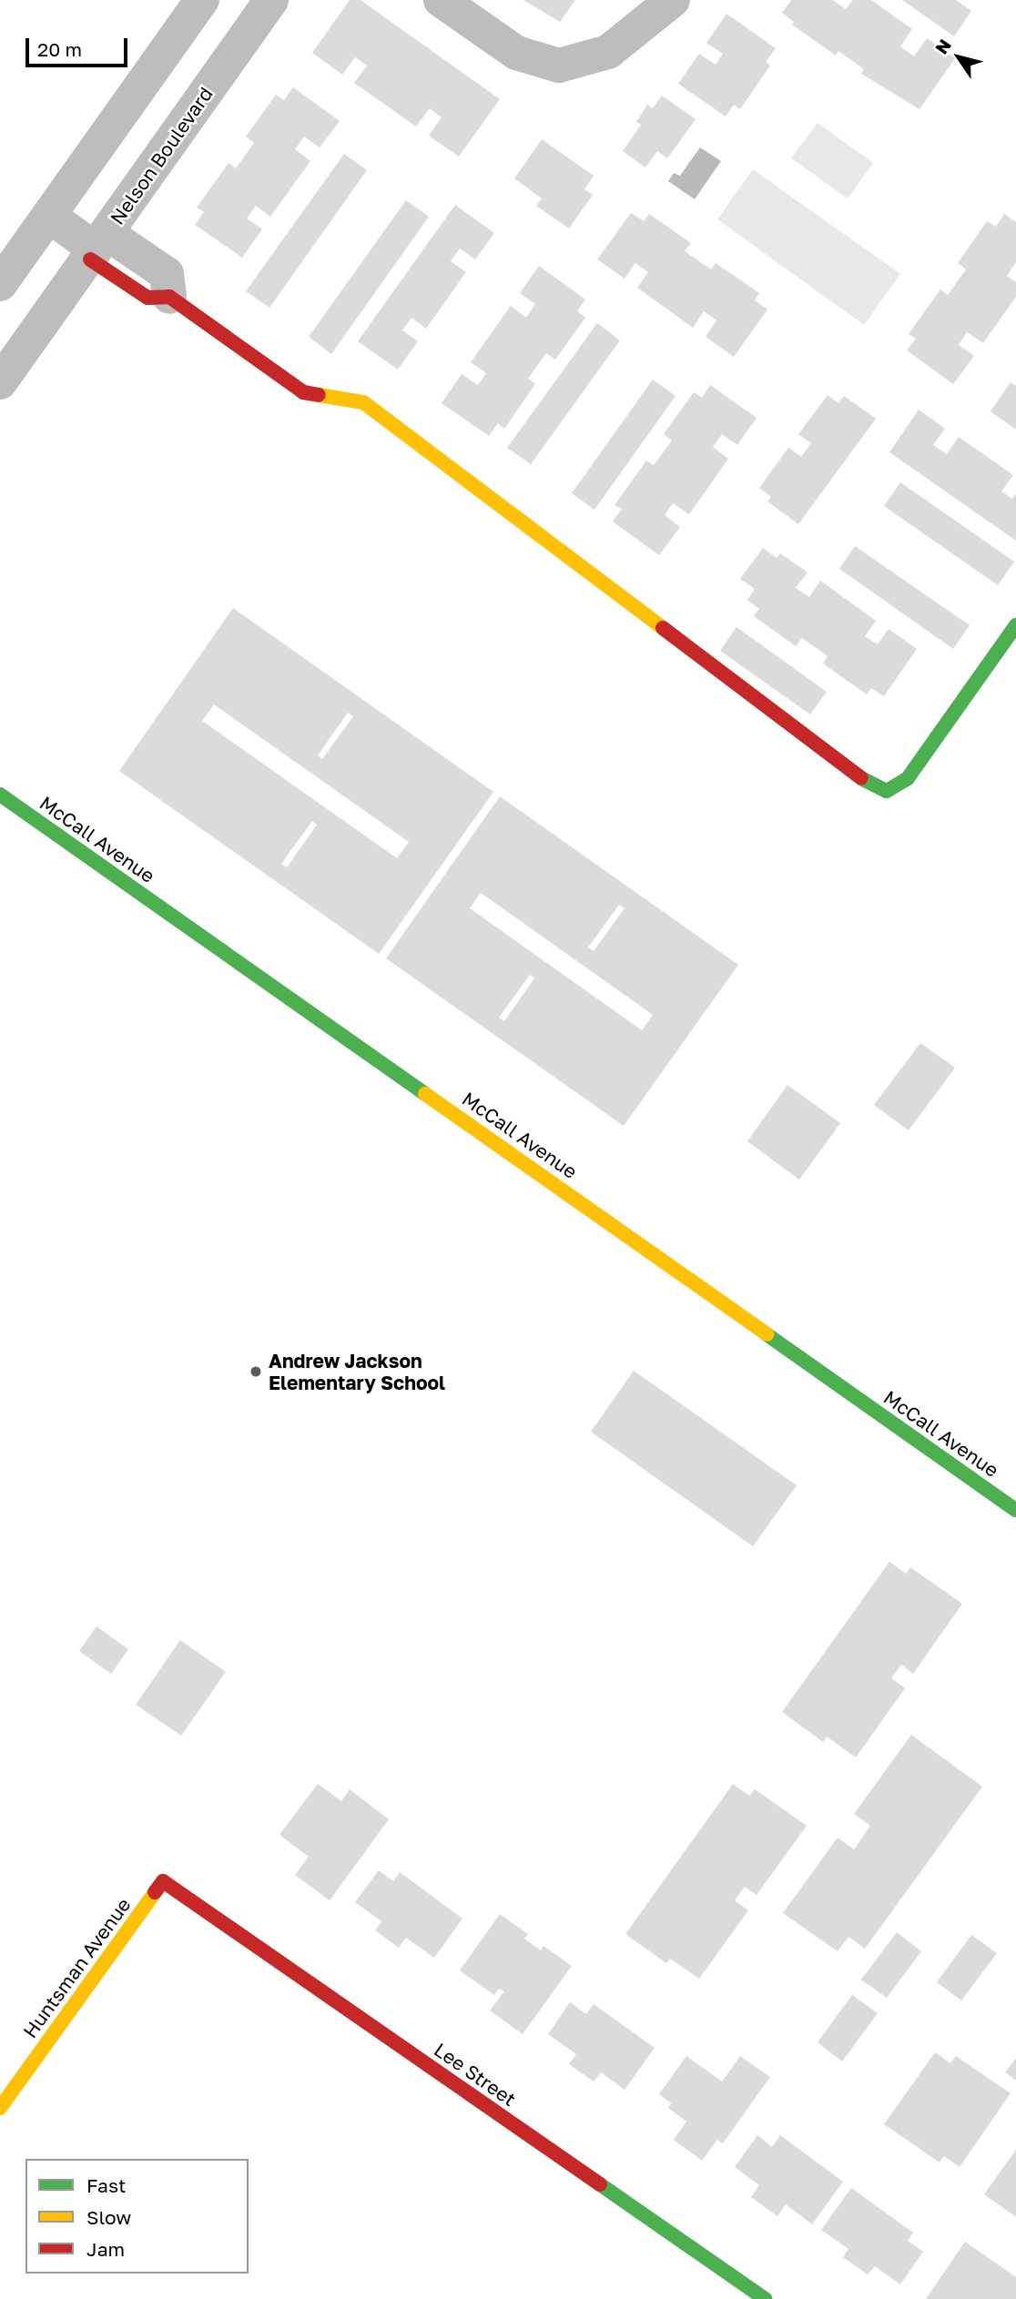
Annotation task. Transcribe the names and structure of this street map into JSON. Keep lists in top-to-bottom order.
{
  "streets": {
    "street": [
      "Nelson Boulevard",
      "McCall Avenue",
      "Huntsman Avenue",
      "Lee Street"
    ]
  },
  "crossings": [
    ["Huntsman Avenue", "Lee Street"]
  ],
  "places": ["Andrew Jackson Elementary School"],
  "legend": ["Fast", "Slow", "Jam"],
  "scale_bar": "20 m",
  "north": "top left"
}
